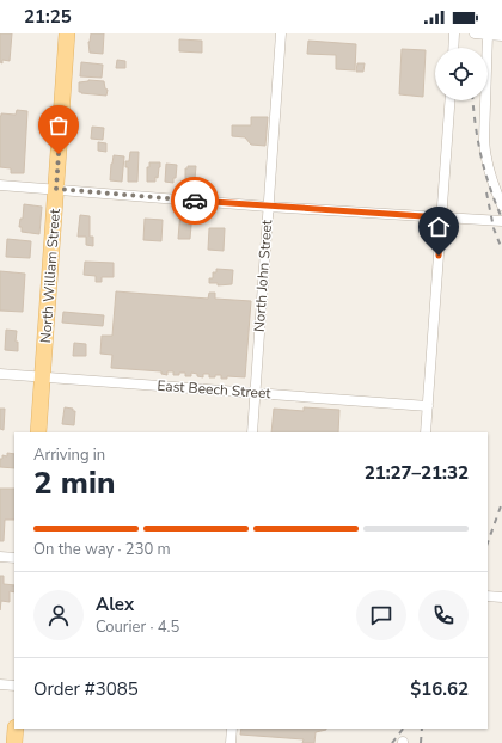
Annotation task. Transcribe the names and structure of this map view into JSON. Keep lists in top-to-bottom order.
{
  "streets": {
    "main road": ["North William Street"],
    "street": ["North John Street", "East Beech Street"]
  },
  "crossings": [
    ["North William Street", "East Beech Street"],
    ["North John Street", "East Beech Street"]
  ],
  "page": {
    "status": "21:25",
    "heading": ["2 min", "Arriving in", "21:27–21:32"],
    "panel": [
      "Alex",
      "Courier · 4.5",
      "Order #3085",
      "$16.62"
    ],
    "bar": "On the way · 230 m"
  }
}
